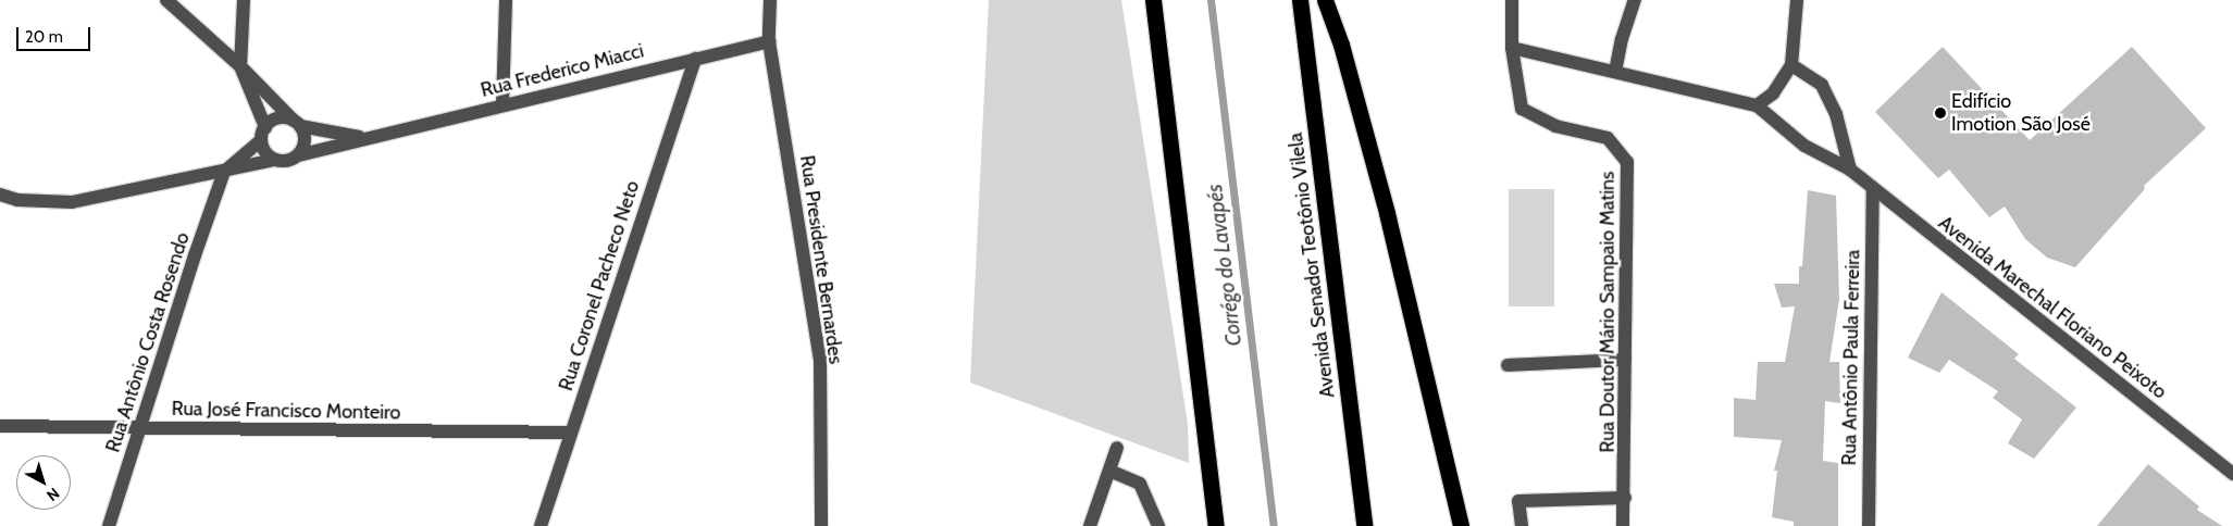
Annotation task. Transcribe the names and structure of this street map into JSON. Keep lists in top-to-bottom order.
{
  "streets": {
    "highway": ["Avenida Senador Teotônio Vilela"],
    "street": [
      "Rua Frederico Miacci",
      "Rua Presidente Bernardes",
      "Rua Coronel Pacheco Neto",
      "Avenida Marechal Floriano Peixoto",
      "Rua Doutor Mário Sampaio Matins",
      "Rua Antônio Costa Rosendo",
      "Rua Antônio Paula Ferreira",
      "Rua José Francisco Monteiro"
    ]
  },
  "crossings": [
    ["Rua Frederico Miacci", "Rua Presidente Bernardes"],
    ["Rua Frederico Miacci", "Rua Coronel Pacheco Neto"],
    ["Rua Coronel Pacheco Neto", "Rua José Francisco Monteiro"],
    ["Avenida Marechal Floriano Peixoto", "Rua Doutor Mário Sampaio Matins"],
    ["Avenida Marechal Floriano Peixoto", "Rua Antônio Paula Ferreira"],
    ["Rua Antônio Costa Rosendo", "Rua José Francisco Monteiro"]
  ],
  "water": ["Corrégo do Lavapés"],
  "places": ["Edifício Imotion São José"],
  "scale_bar": "20 m",
  "north": "bottom right"
}
